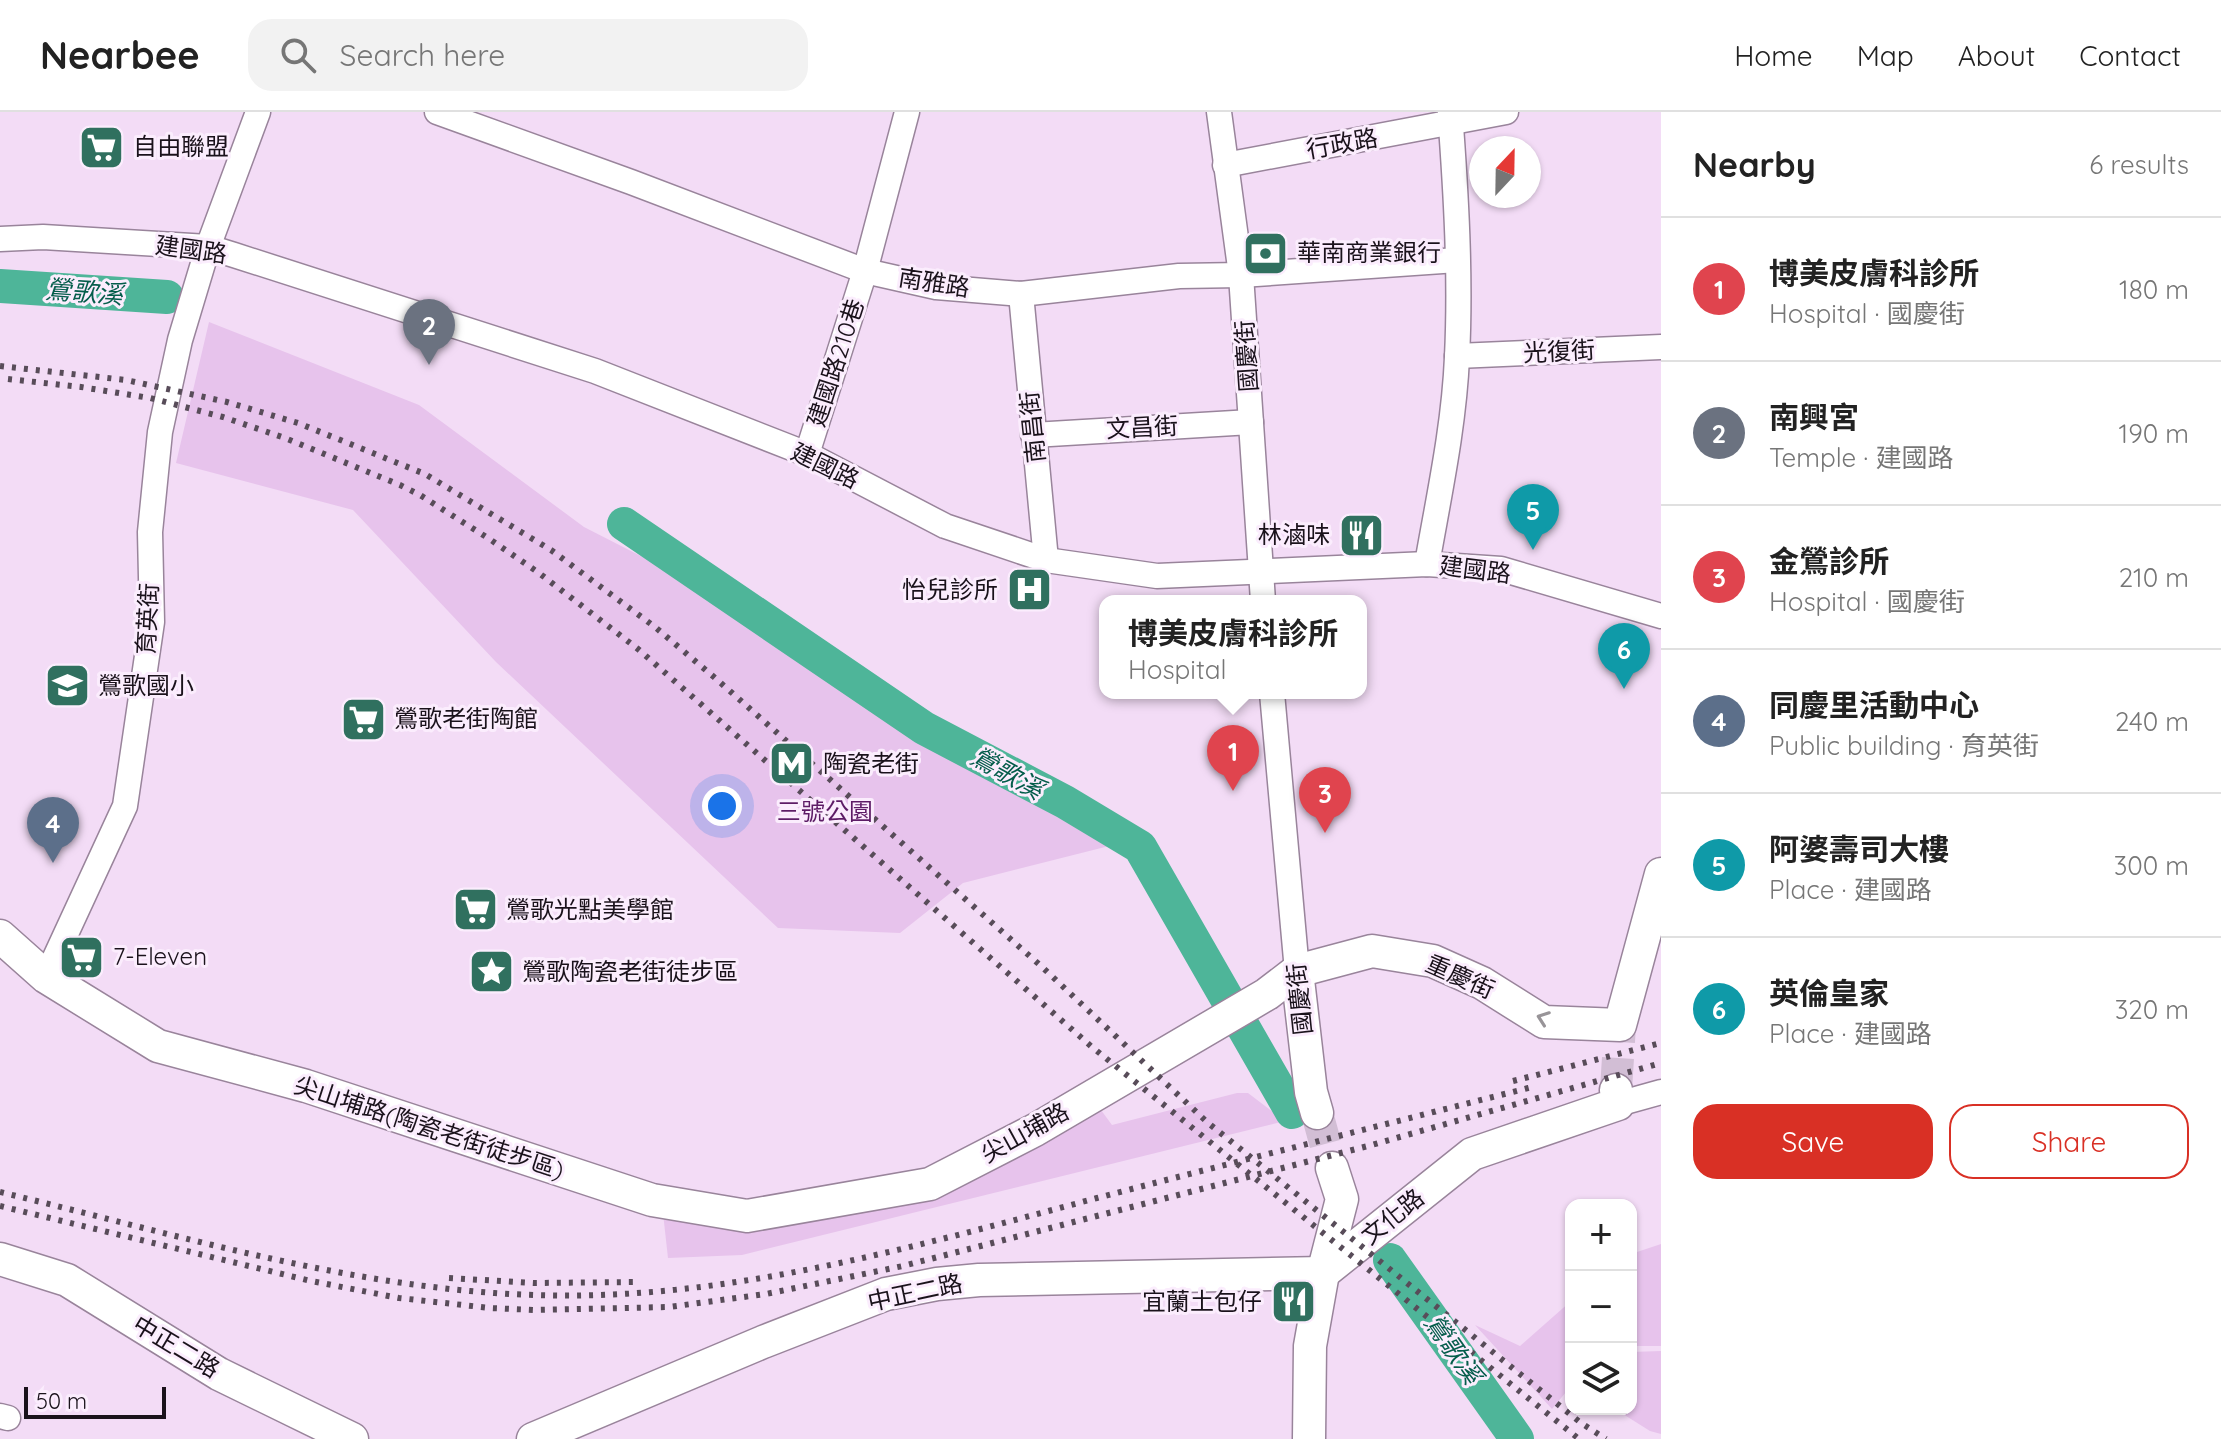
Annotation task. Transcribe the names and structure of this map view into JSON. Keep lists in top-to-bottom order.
{
  "streets": {
    "main road": [
      "國慶街",
      "重慶街",
      "尖山埔路(陶瓷老街徒步區)",
      "尖山埔路",
      "文化路",
      "中正二路"
    ],
    "street": [
      "行政路",
      "建國路",
      "南雅路",
      "光復街",
      "建國路210巷",
      "南昌街",
      "文昌街",
      "育英街"
    ]
  },
  "crossings": [
    ["行政路", "國慶街"],
    ["建國路", "國慶街"],
    ["建國路", "建國路210巷"],
    ["建國路", "南昌街"],
    ["建國路", "育英街"],
    ["南雅路", "國慶街"],
    ["南雅路", "建國路210巷"],
    ["南雅路", "南昌街"],
    ["國慶街", "文昌街"],
    ["國慶街", "重慶街"],
    ["國慶街", "尖山埔路"],
    ["南昌街", "文昌街"],
    ["育英街", "尖山埔路(陶瓷老街徒步區)"],
    ["重慶街", "尖山埔路"],
    ["尖山埔路(陶瓷老街徒步區)", "尖山埔路"],
    ["文化路", "中正二路"]
  ],
  "water": ["鶯歌溪"],
  "parks": ["三號公園"],
  "places": {
    "supermarket": [
      "自由聯盟",
      "鶯歌老街陶館",
      "鶯歌光點美學館",
      "7-Eleven"
    ],
    "bank": ["華南商業銀行"],
    "restaurant": ["林滷味", "宜蘭土包仔"],
    "hospital": ["怡兒診所"],
    "school or university": ["鶯歌國小"],
    "metro station": ["陶瓷老街"],
    "place": ["鶯歌陶瓷老街徒步區"]
  },
  "scale_bar": "50 m",
  "north": "top",
  "page": {
    "header": "Nearbee",
    "search": "Search here",
    "nav": [
      "Home",
      "Map",
      "About",
      "Contact"
    ],
    "heading": ["Nearby", "6 results"],
    "list": [
      {
        "mark": "1",
        "name": "博美皮膚科診所",
        "note": "Hospital · 國慶街",
        "value": "180 m"
      },
      {
        "mark": "2",
        "name": "南興宮",
        "note": "Temple · 建國路",
        "value": "190 m"
      },
      {
        "mark": "3",
        "name": "金鶯診所",
        "note": "Hospital · 國慶街",
        "value": "210 m"
      },
      {
        "mark": "4",
        "name": "同慶里活動中心",
        "note": "Public building · 育英街",
        "value": "240 m"
      },
      {
        "mark": "5",
        "name": "阿婆壽司大樓",
        "note": "Place · 建國路",
        "value": "300 m"
      },
      {
        "mark": "6",
        "name": "英倫皇家",
        "note": "Place · 建國路",
        "value": "320 m"
      }
    ],
    "pins": [
      "2",
      "5",
      "6",
      "1",
      "3",
      "4"
    ],
    "popup": ["博美皮膚科診所", "Hospital"],
    "buttons": ["Save", "Share"],
    "map_buttons": ["+", "−"],
    "scale": "50 m"
  }
}
